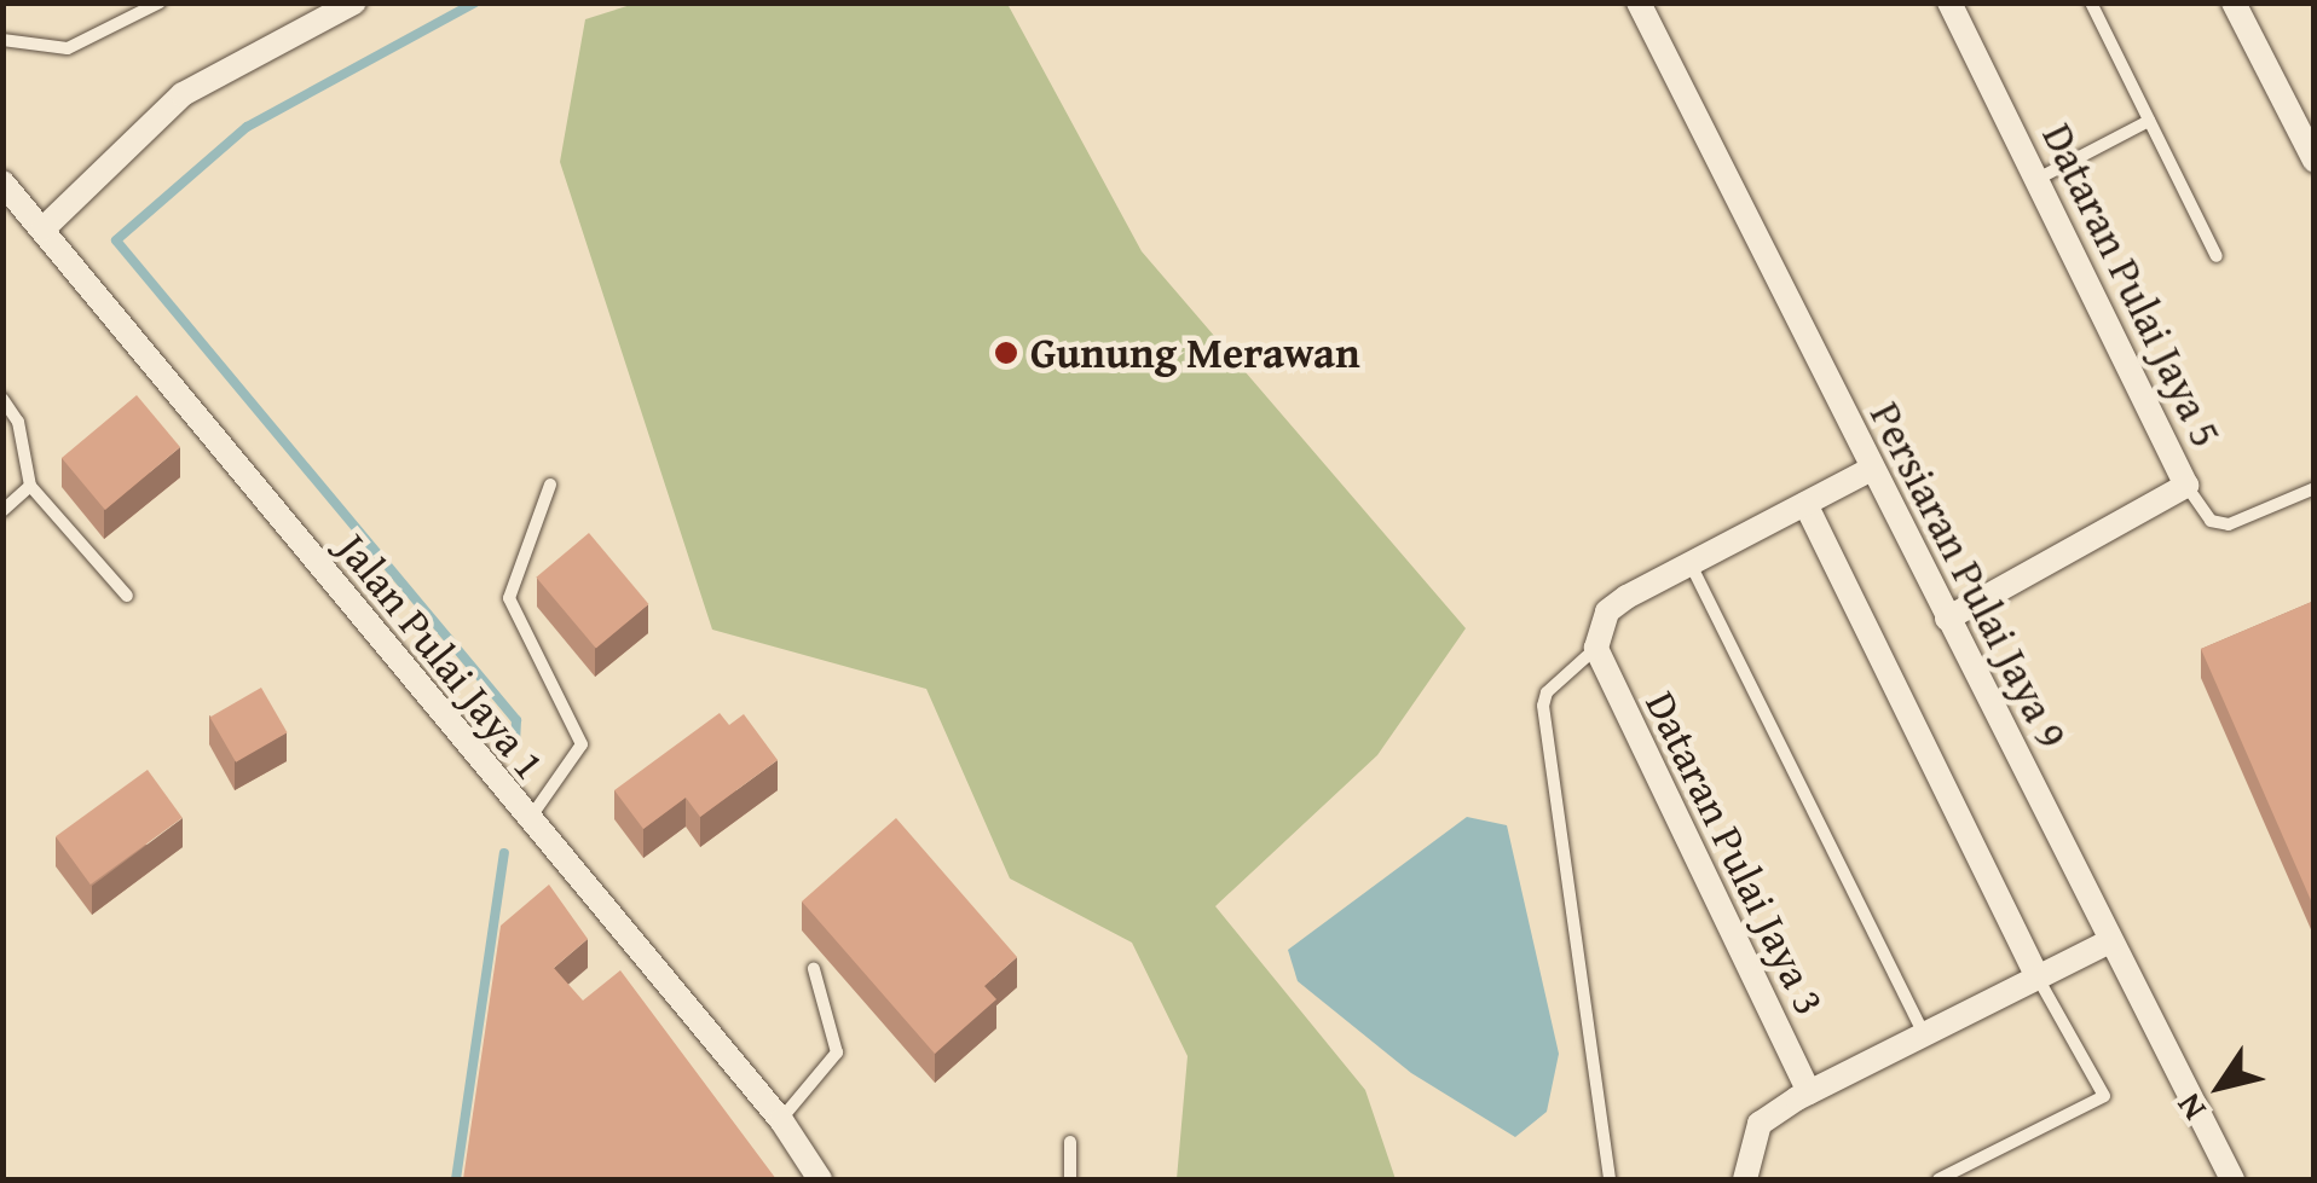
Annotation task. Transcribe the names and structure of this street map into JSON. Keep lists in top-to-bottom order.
{
  "streets": {
    "street": [
      "Dataran Pulai Jaya 5",
      "Persiaran Pulai Jaya 9",
      "Jalan Pulai Jaya 1",
      "Dataran Pulai Jaya 3"
    ]
  },
  "crossings": [
    ["Dataran Pulai Jaya 5", "Persiaran Pulai Jaya 9"]
  ],
  "places": ["Gunung Merawan"],
  "north": "bottom left"
}
